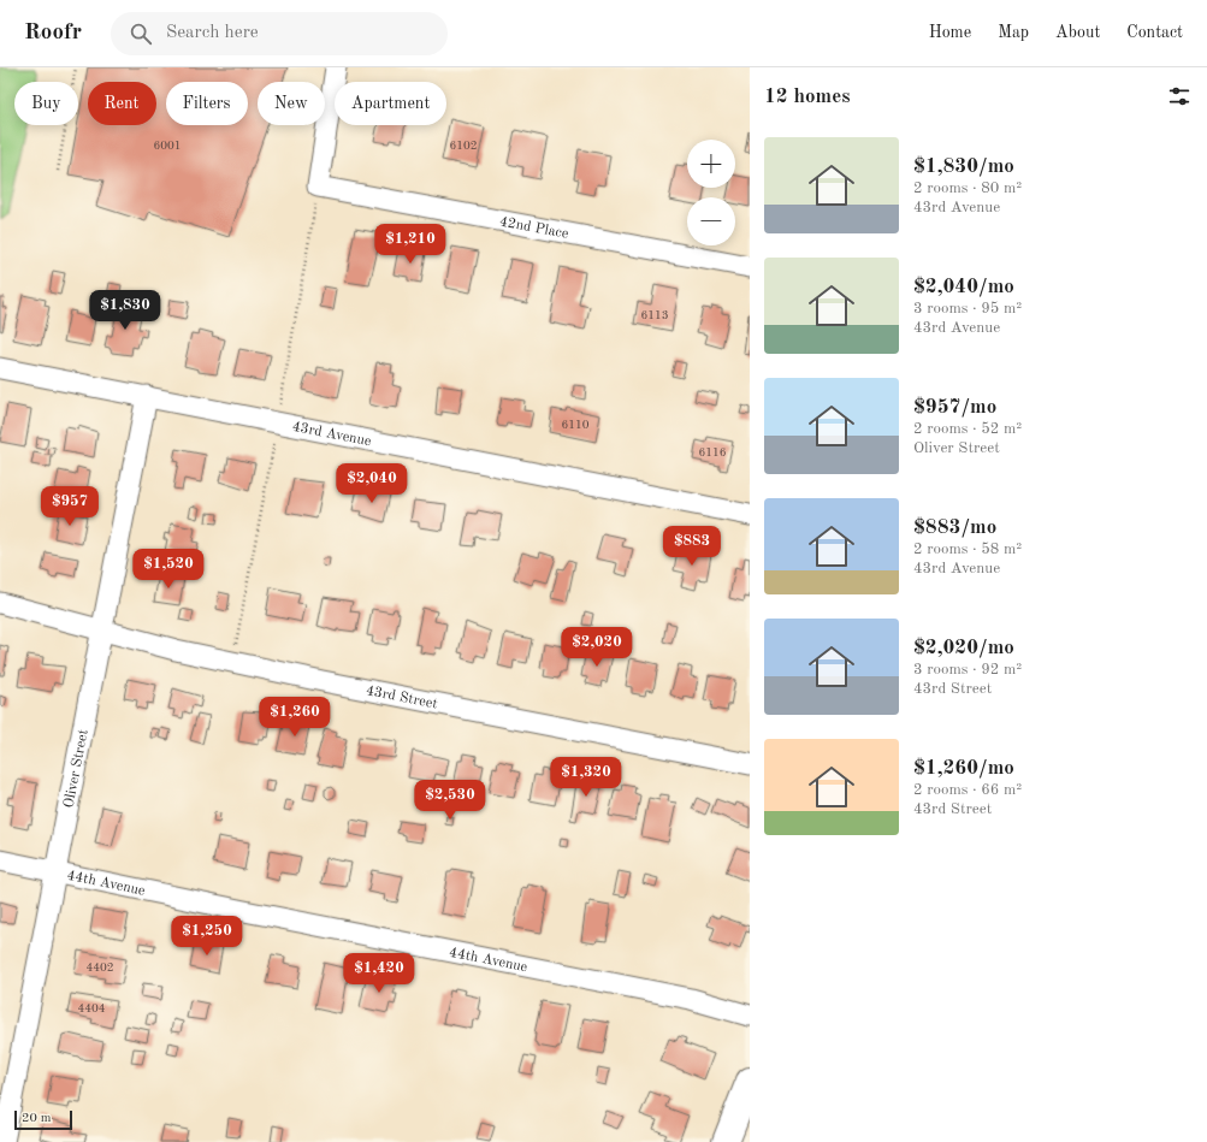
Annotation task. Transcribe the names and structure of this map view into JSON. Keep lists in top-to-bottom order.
{
  "streets": {
    "street": [
      "42nd Place",
      "43rd Avenue",
      "43rd Street",
      "Oliver Street",
      "44th Avenue"
    ]
  },
  "crossings": [
    ["43rd Avenue", "Oliver Street"],
    ["43rd Street", "Oliver Street"],
    ["Oliver Street", "44th Avenue"]
  ],
  "house_numbers": [
    "6001",
    "6102",
    "6113",
    "6110",
    "6116",
    "4402",
    "4404"
  ],
  "scale_bar": "20 m",
  "page": {
    "header": "Roofr",
    "search": "Search here",
    "nav": [
      "Home",
      "Map",
      "About",
      "Contact"
    ],
    "heading": "12 homes",
    "chip": [
      "Buy",
      "Rent",
      "Filters",
      "New",
      "Apartment"
    ],
    "list": [
      {
        "name": "$1,830/mo",
        "note": "2 rooms · 80 m² · 43rd Avenue"
      },
      {
        "name": "$2,040/mo",
        "note": "3 rooms · 95 m² · 43rd Avenue"
      },
      {
        "name": "$957/mo",
        "note": "2 rooms · 52 m² · Oliver Street"
      },
      {
        "name": "$883/mo",
        "note": "2 rooms · 58 m² · 43rd Avenue"
      },
      {
        "name": "$2,020/mo",
        "note": "3 rooms · 92 m² · 43rd Street"
      },
      {
        "name": "$1,260/mo",
        "note": "2 rooms · 66 m² · 43rd Street"
      }
    ],
    "map_buttons": ["+", "−"],
    "price": [
      "$1,210",
      "$1,830",
      "$2,040",
      "$957",
      "$883",
      "$1,520",
      "$2,020",
      "$1,260",
      "$1,320",
      "$2,530",
      "$1,250",
      "$1,420"
    ],
    "scale": "20 m"
  }
}
